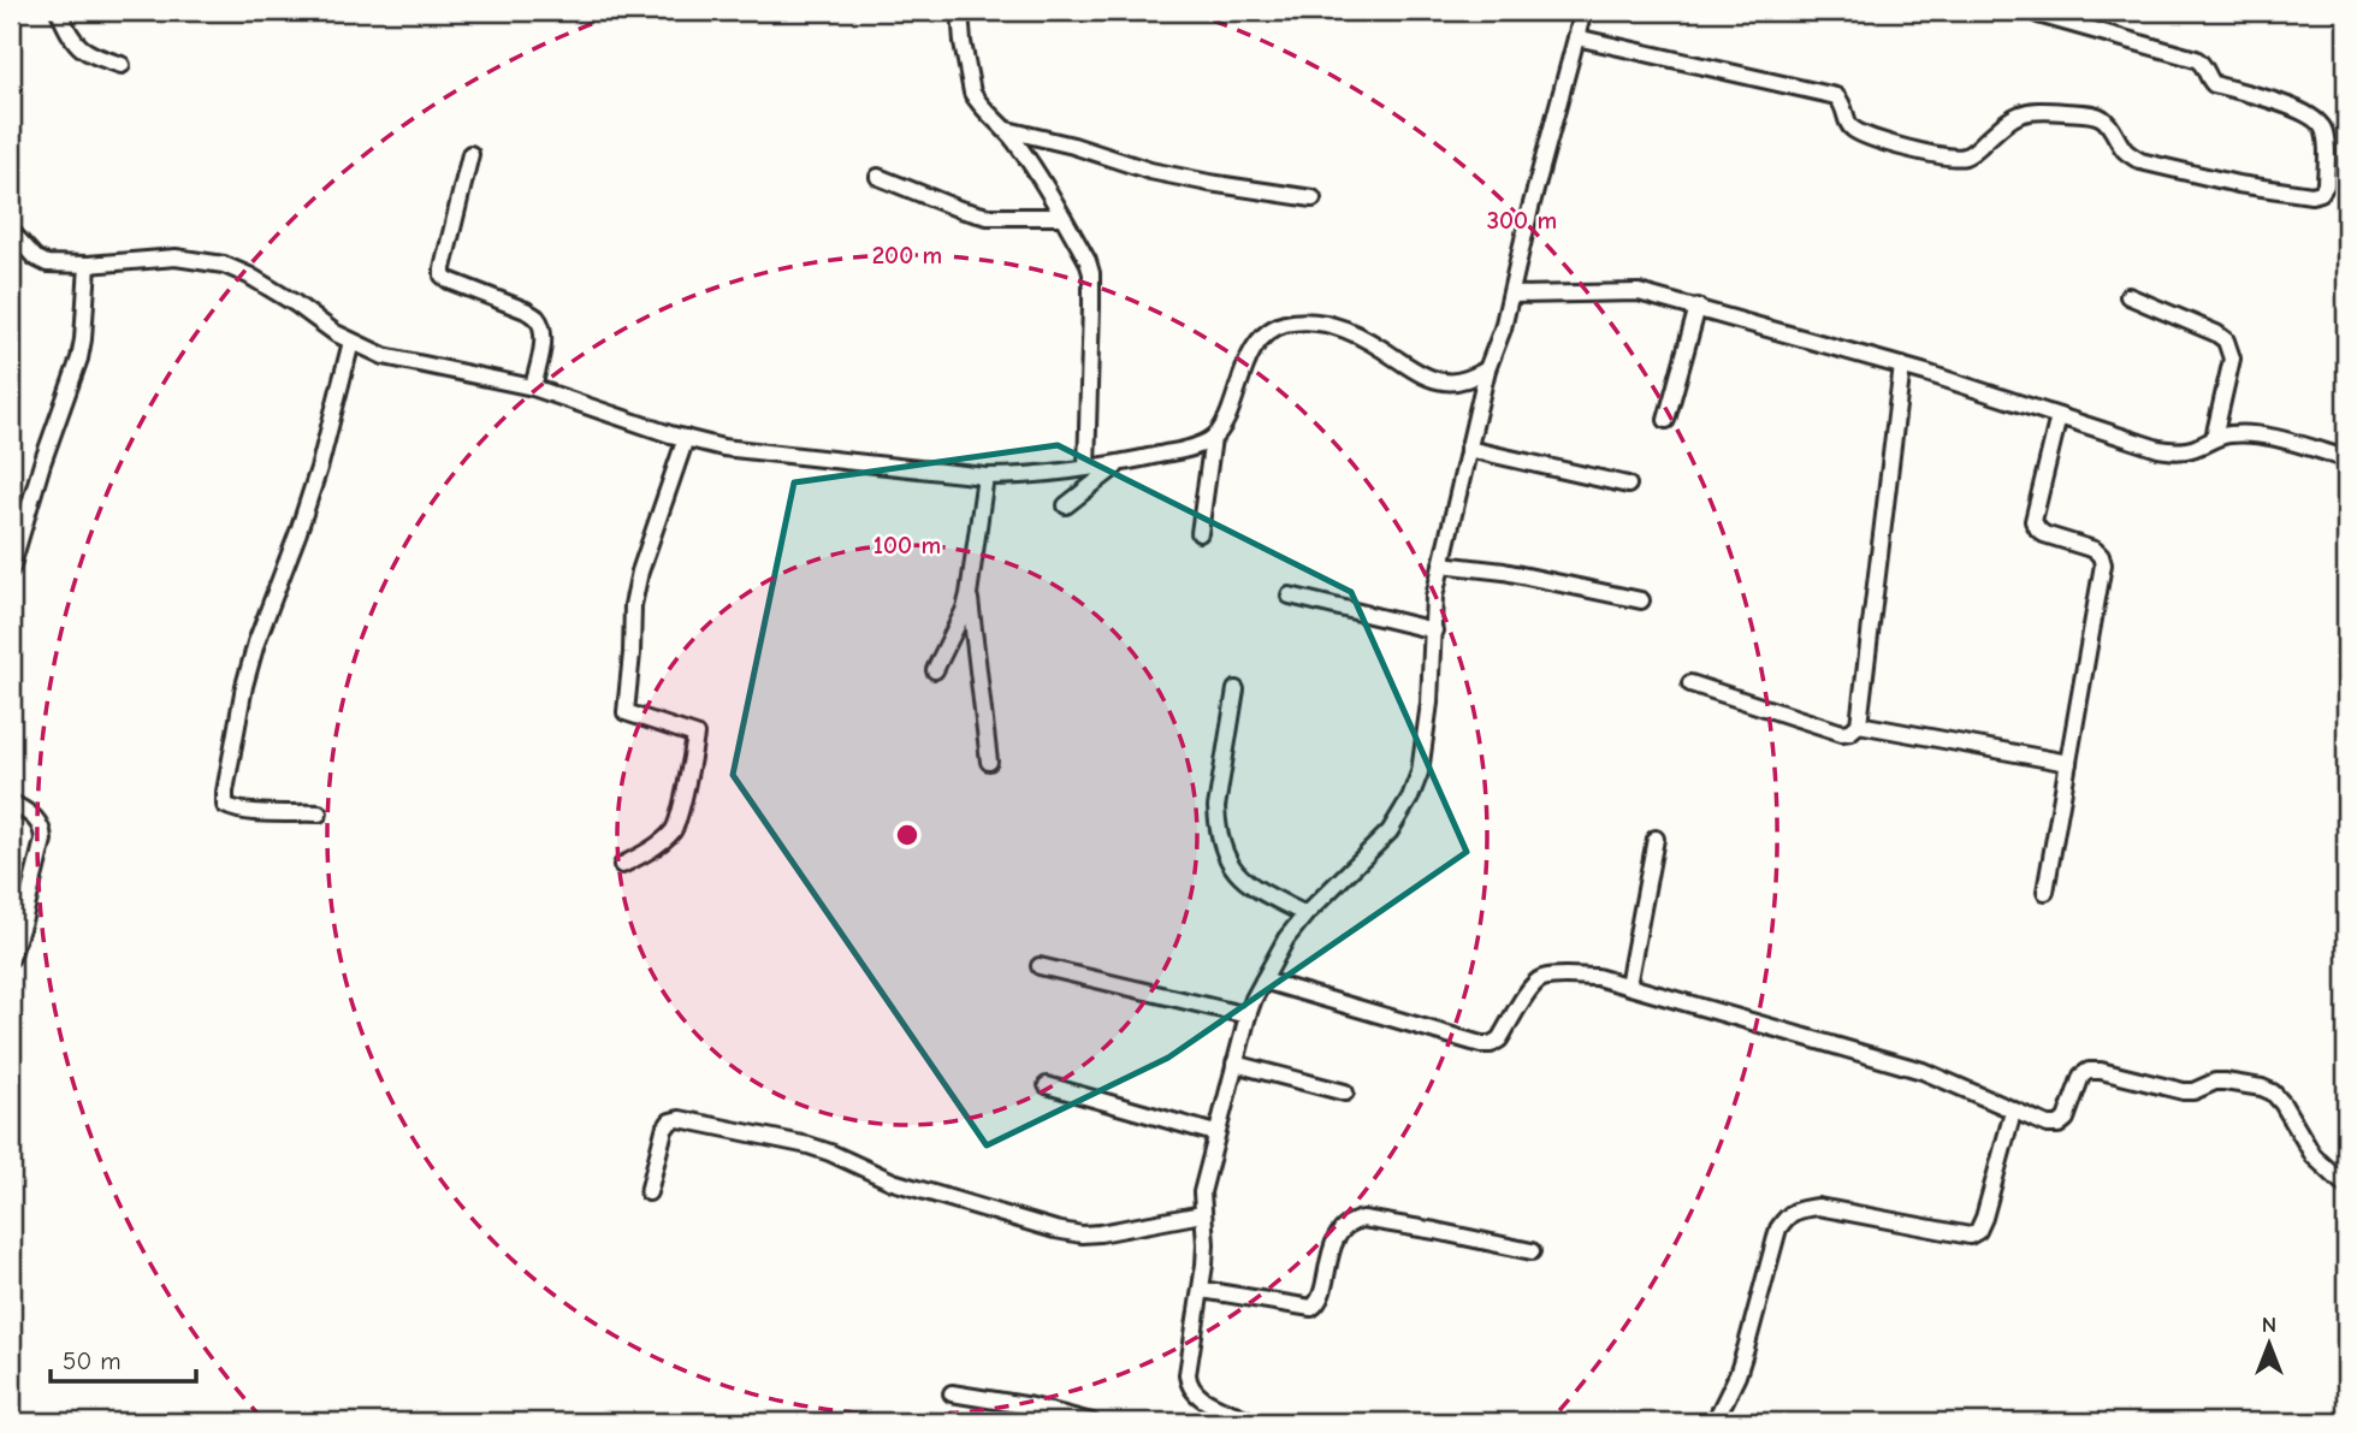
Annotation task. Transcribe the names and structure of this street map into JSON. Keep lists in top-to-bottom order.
{
  "scale_bar": "50 m",
  "north": "top",
  "rings": ["300 m", "200 m", "100 m"]
}
